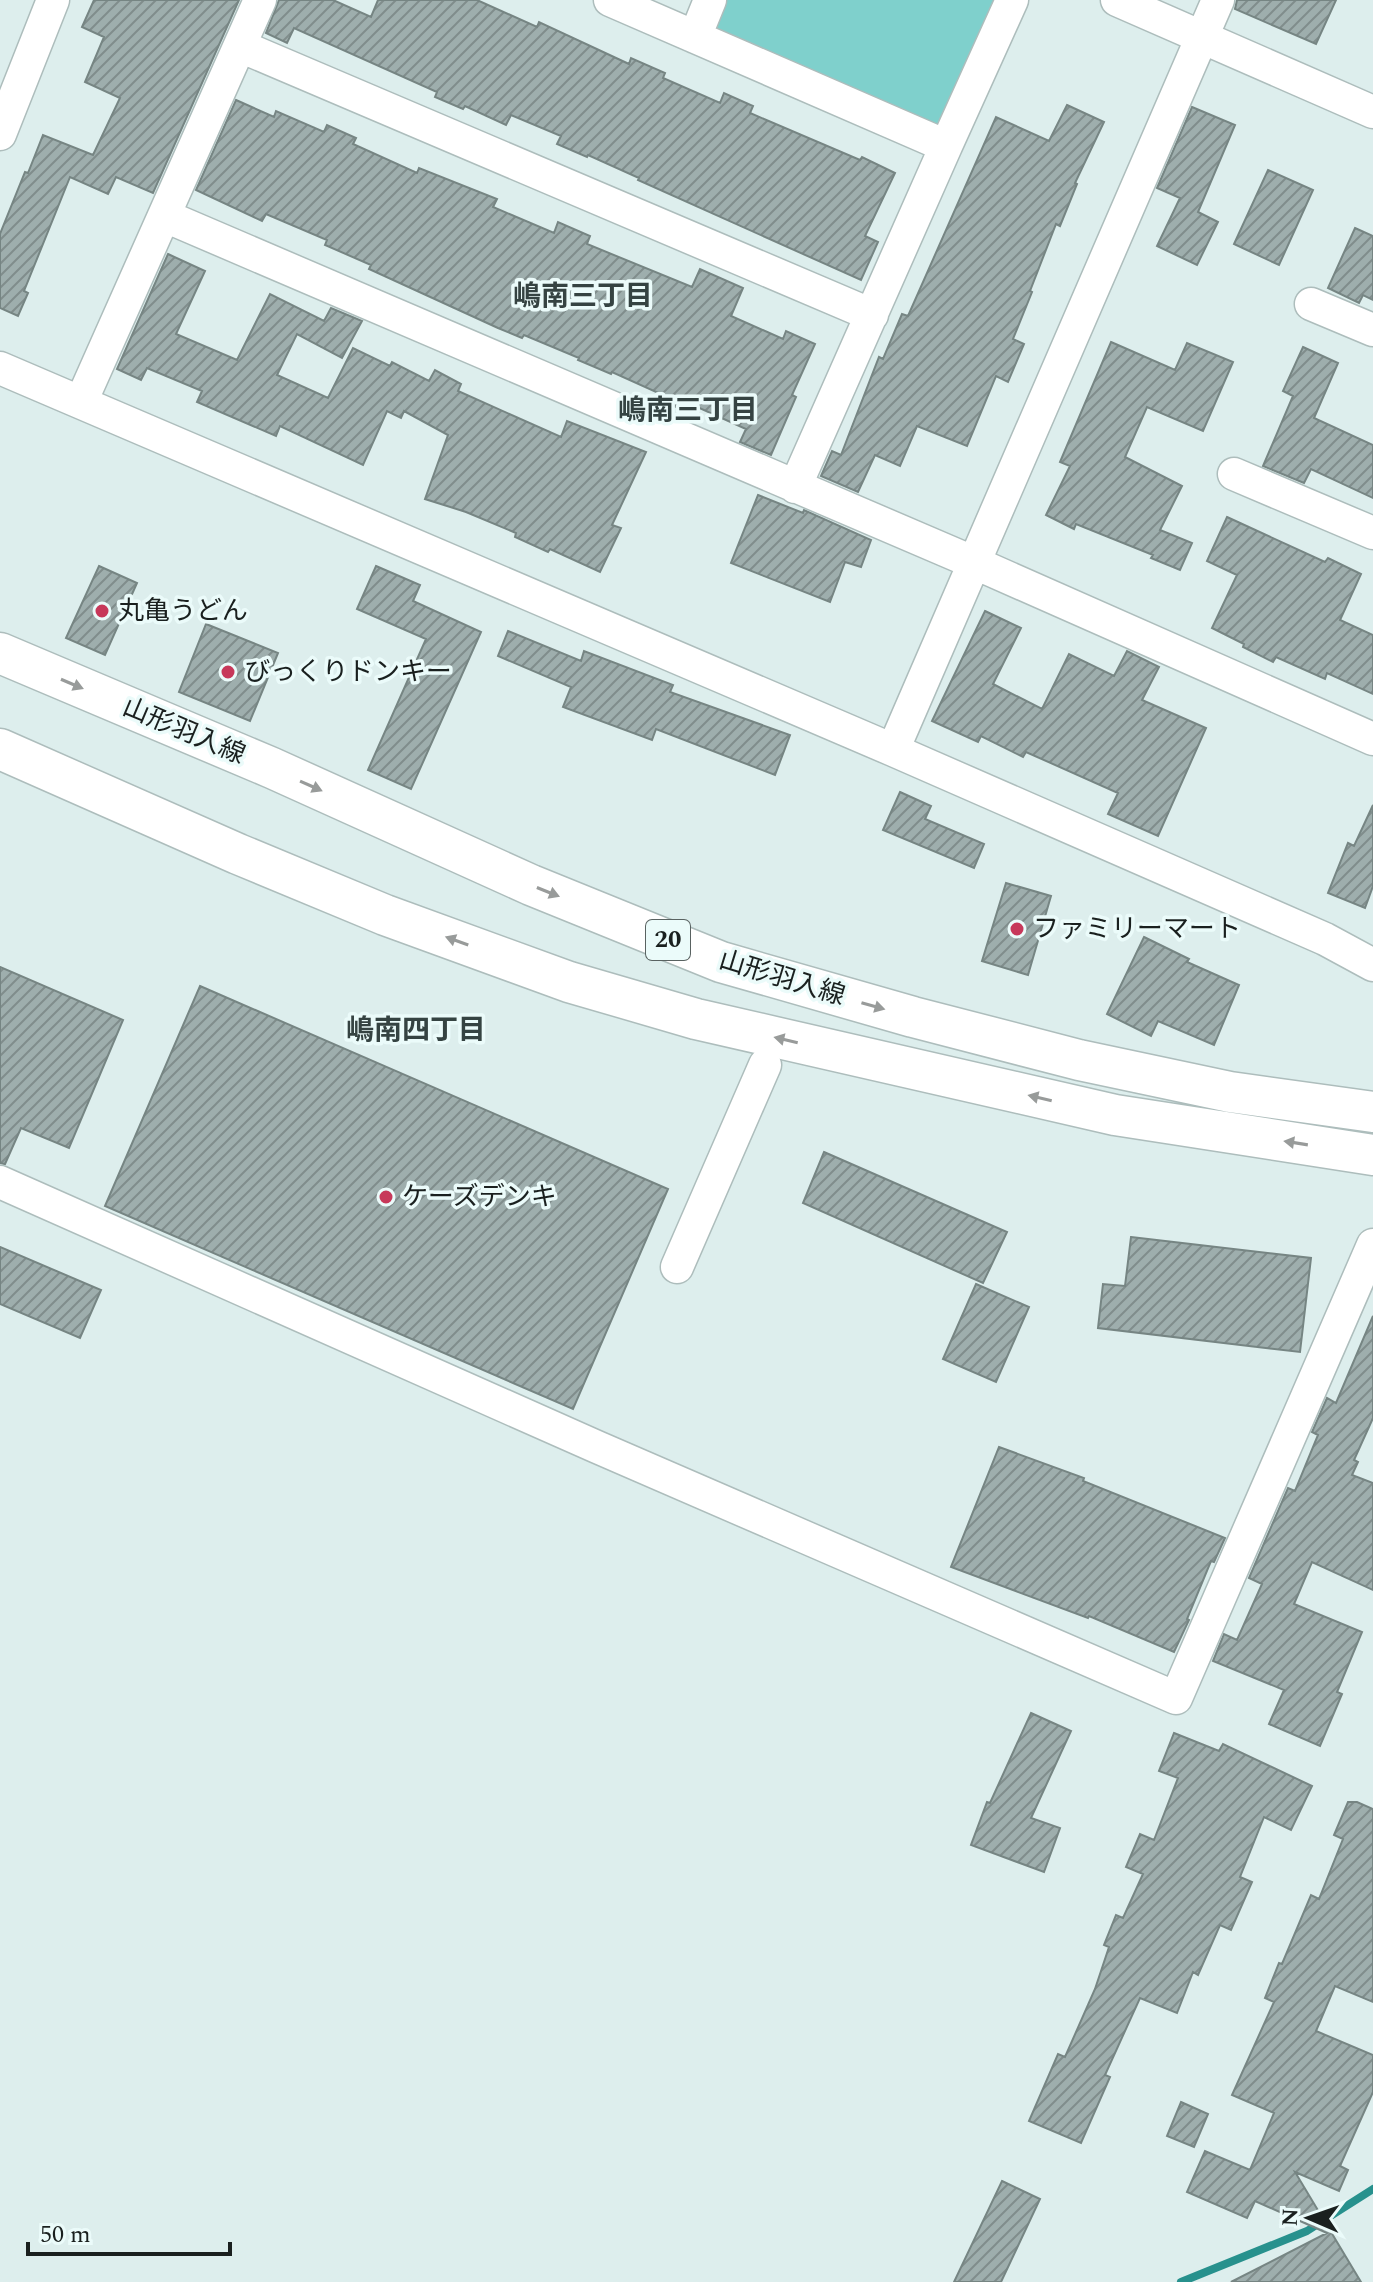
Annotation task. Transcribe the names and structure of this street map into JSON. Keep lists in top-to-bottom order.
{
  "streets": {
    "main road": ["山形羽入線", "20"]
  },
  "districts": ["嶋南三丁目", "嶋南三丁目", "嶋南四丁目"],
  "places": [
    "丸亀うどん",
    "びっくりドンキー",
    "ファミリーマート",
    "ケーズデンキ"
  ],
  "scale_bar": "50 m",
  "north": "left"
}
